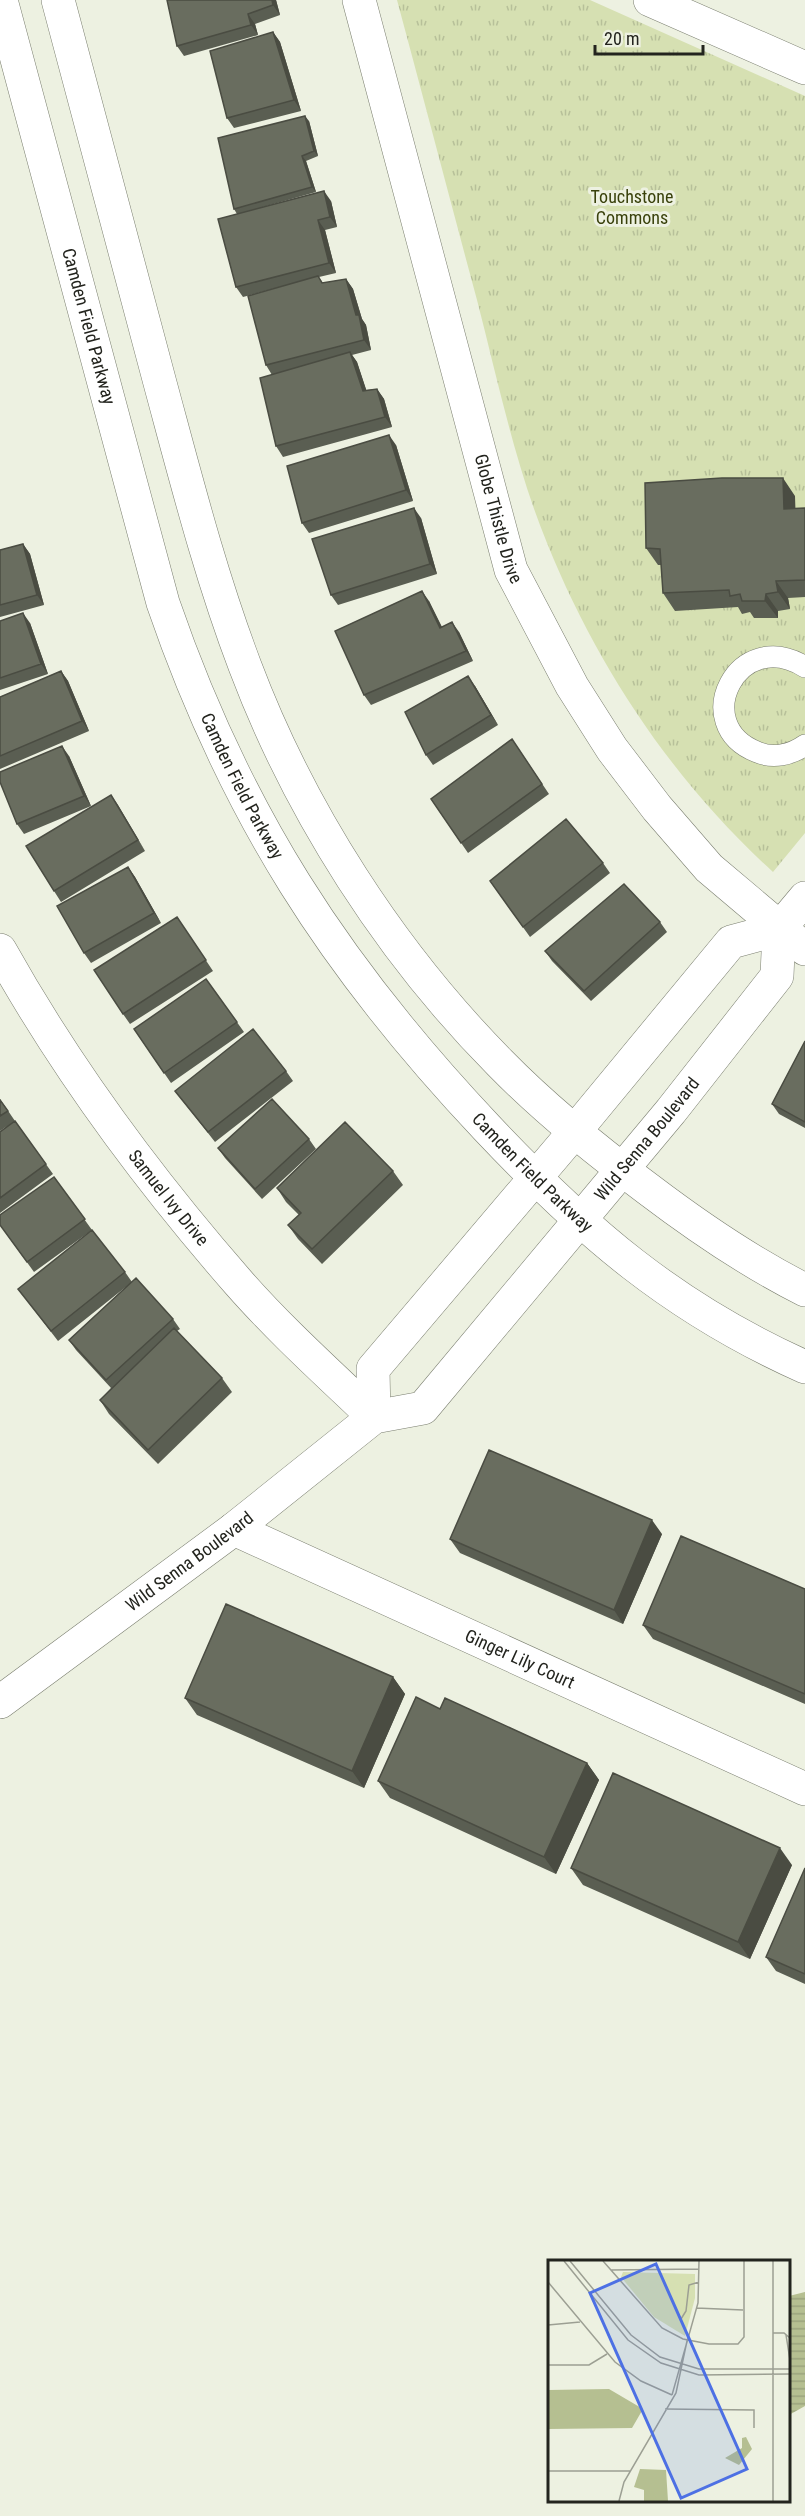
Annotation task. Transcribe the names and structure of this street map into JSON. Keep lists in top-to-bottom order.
{
  "streets": {
    "street": [
      "Camden Field Parkway",
      "Globe Thistle Drive",
      "Wild Senna Boulevard",
      "Samuel Ivy Drive",
      "Ginger Lily Court"
    ]
  },
  "crossings": [
    ["Camden Field Parkway", "Wild Senna Boulevard"],
    ["Globe Thistle Drive", "Wild Senna Boulevard"],
    ["Wild Senna Boulevard", "Samuel Ivy Drive"],
    ["Wild Senna Boulevard", "Ginger Lily Court"]
  ],
  "parks": ["Touchstone Commons"],
  "scale_bar": "20 m"
}
